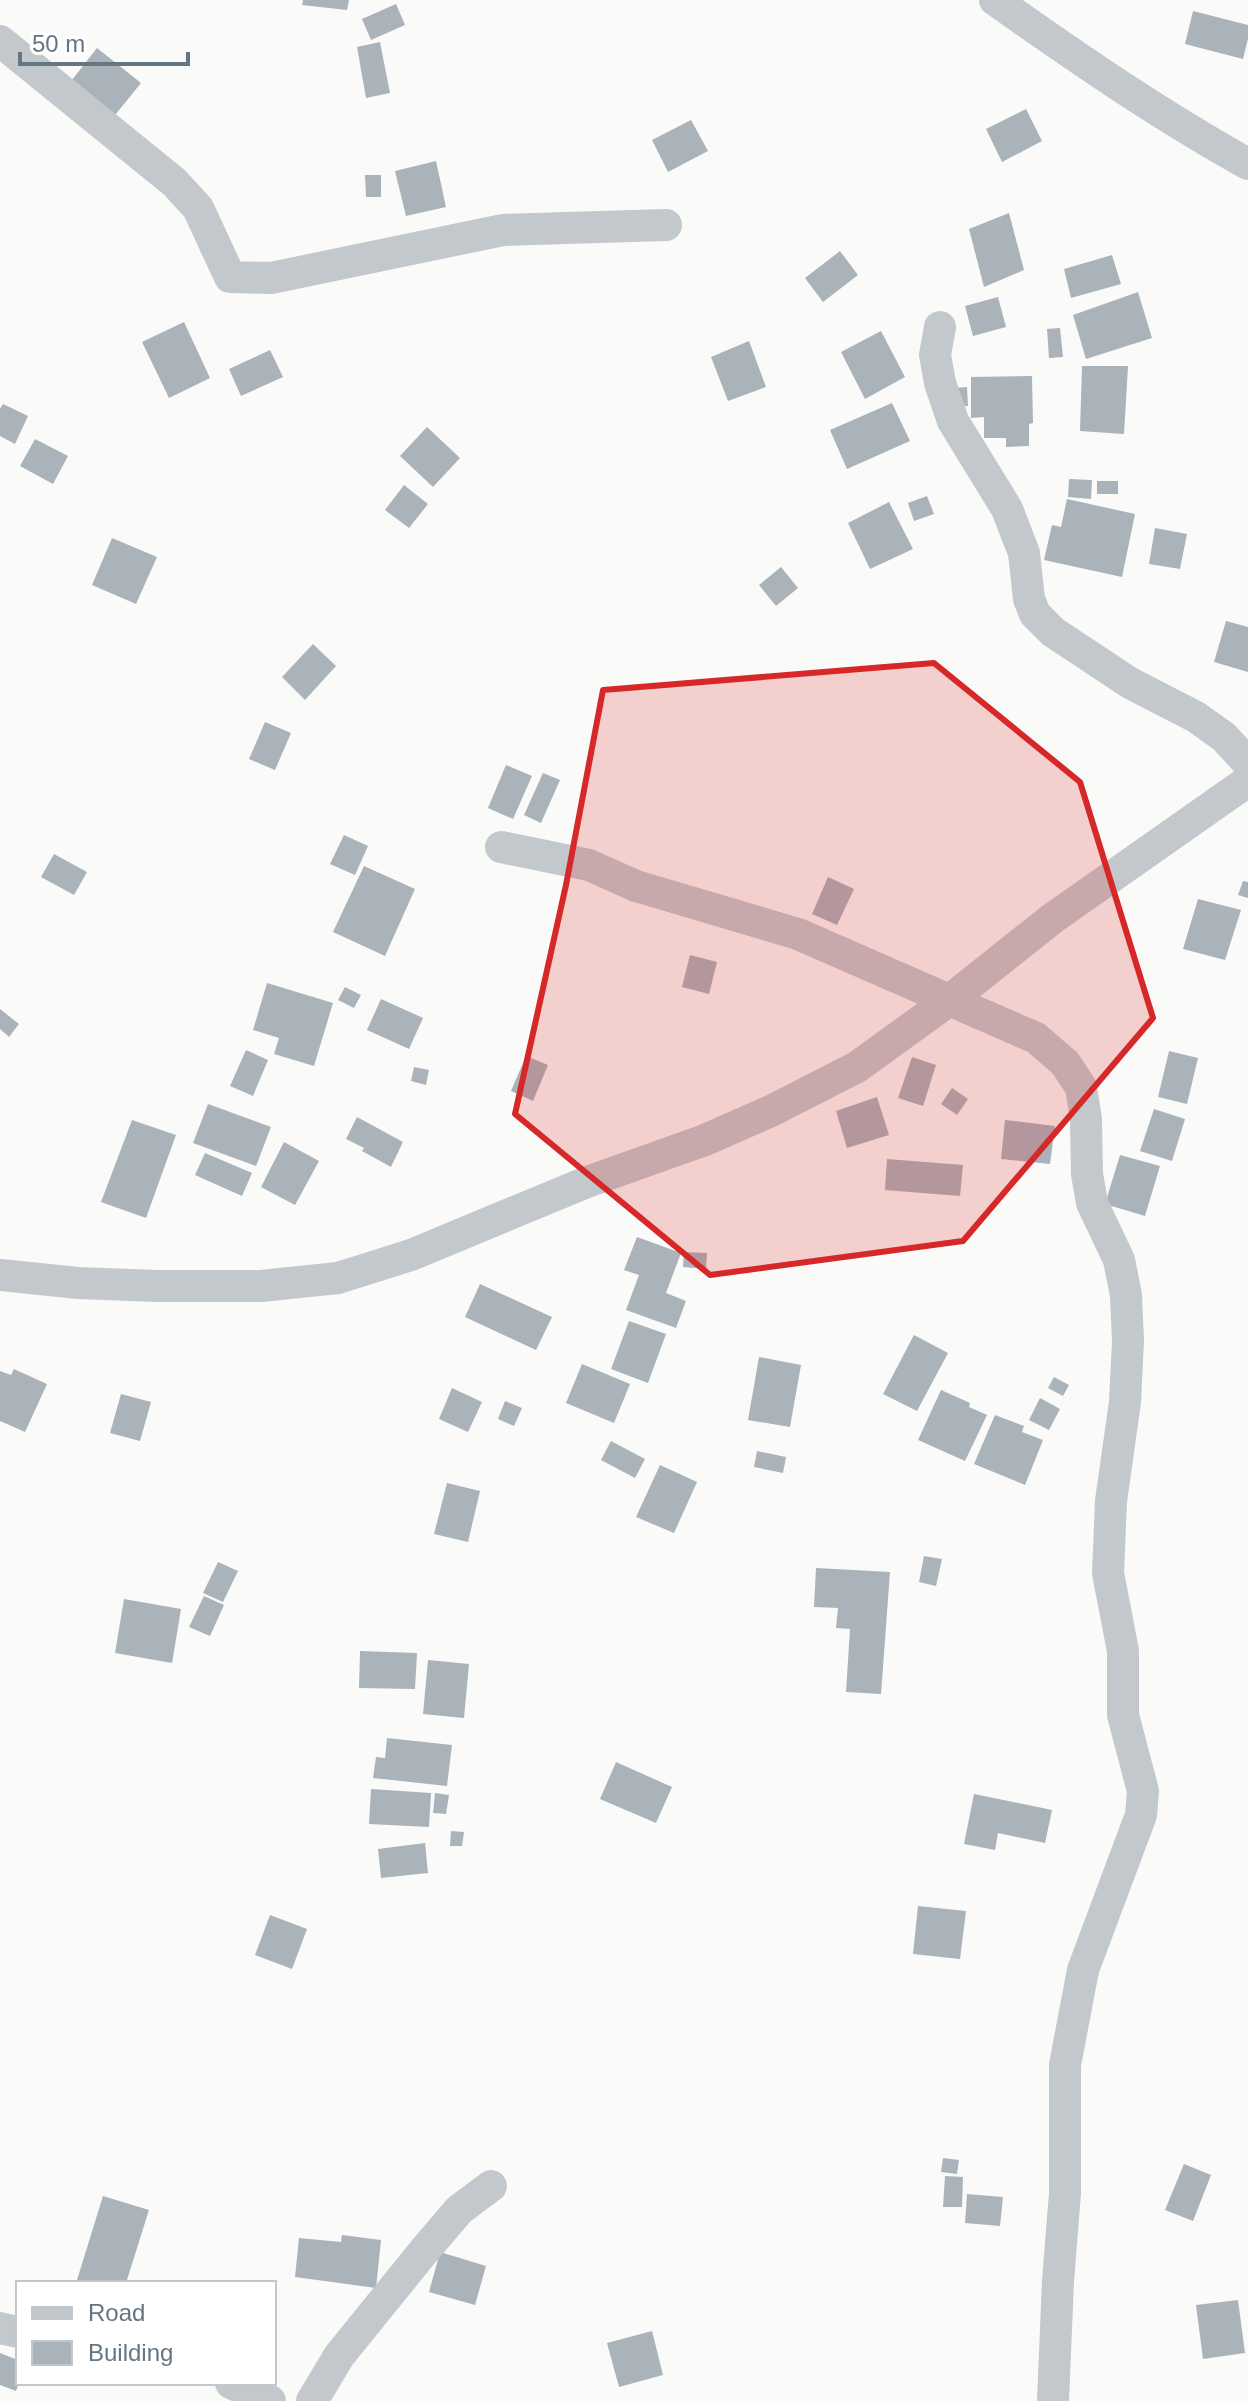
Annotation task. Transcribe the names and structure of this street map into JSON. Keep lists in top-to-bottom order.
{
  "legend": ["Road", "Building"],
  "scale_bar": "50 m"
}
